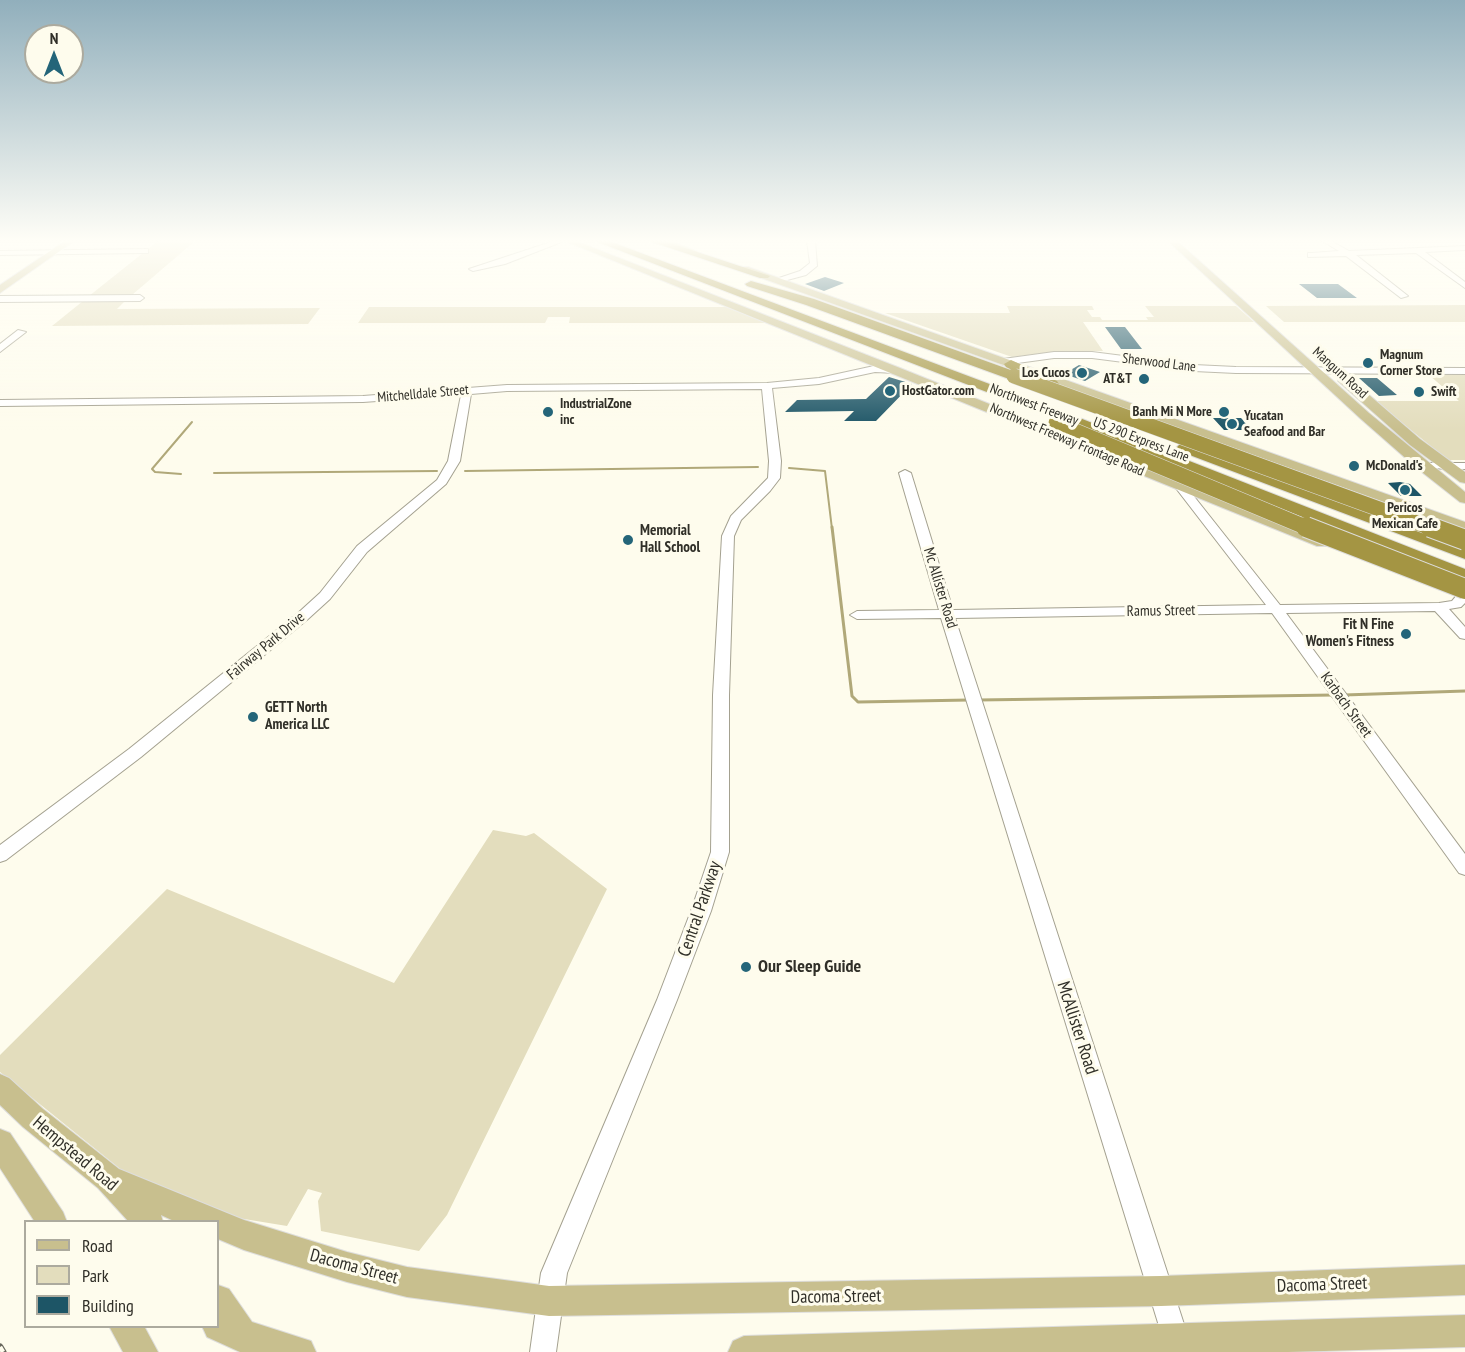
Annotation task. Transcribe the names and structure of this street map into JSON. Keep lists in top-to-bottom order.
{
  "streets": {
    "highway": ["Northwest Freeway", "US 290 Express Lane"],
    "main road": [
      "Mangum Road",
      "Northwest Freeway Frontage Road",
      "Hempstead Road",
      "Dacoma Street"
    ],
    "street": [
      "Sherwood Lane",
      "Mitchelldale Street",
      "Mc Allister Road",
      "Ramus Street",
      "Fairway Park Drive",
      "Karbach Street",
      "Central Parkway",
      "McAllister Road"
    ]
  },
  "crossings": [
    ["Sherwood Lane", "Mangum Road"],
    ["Mitchelldale Street", "Northwest Freeway Frontage Road"],
    ["Mitchelldale Street", "Fairway Park Drive"],
    ["Mitchelldale Street", "Central Parkway"],
    ["Northwest Freeway Frontage Road", "Ramus Street"],
    ["Northwest Freeway Frontage Road", "Karbach Street"],
    ["Mc Allister Road", "Ramus Street"],
    ["Mc Allister Road", "McAllister Road"],
    ["Ramus Street", "Karbach Street"],
    ["Central Parkway", "Dacoma Street"],
    ["McAllister Road", "Dacoma Street"]
  ],
  "places": [
    "Magnum Corner Store",
    "Los Cucos",
    "AT&T",
    "HostGator.com",
    "Swift",
    "IndustrialZone inc",
    "Banh Mi N More",
    "Yucatan Seafood and Bar",
    "McDonald's",
    "Pericos Mexican Cafe",
    "Memorial Hall School",
    "Fit N Fine Women's Fitness",
    "GETT North America LLC",
    "Our Sleep Guide"
  ],
  "legend": ["Road", "Park", "Building"],
  "north": "top"
}
